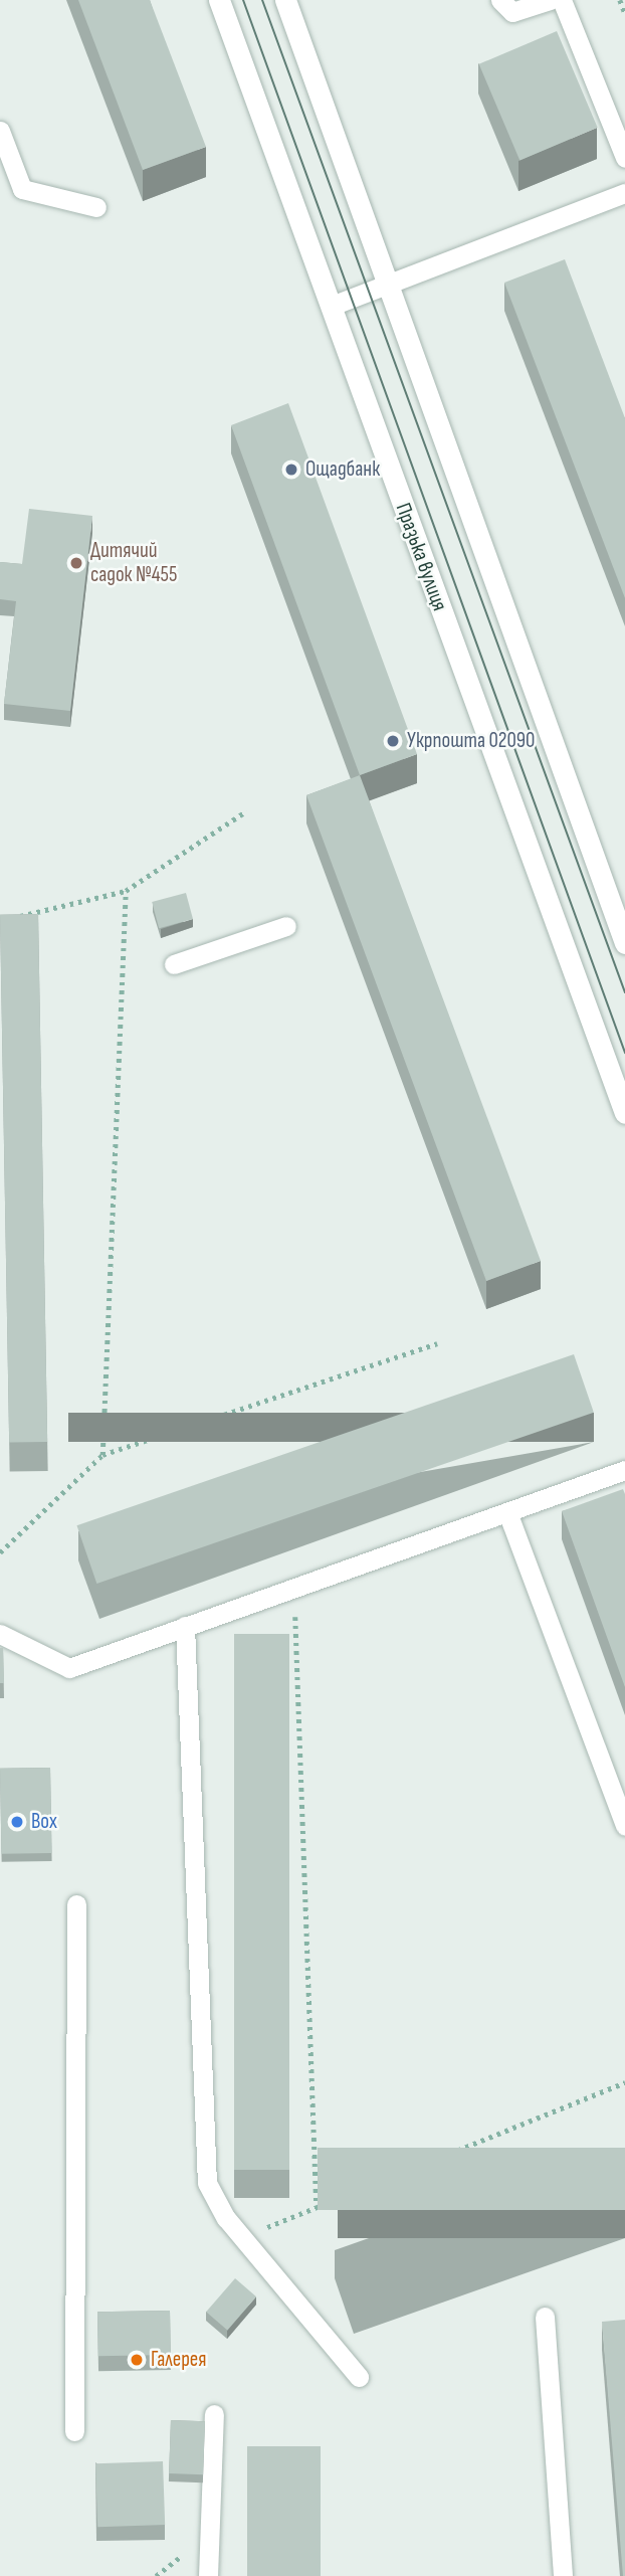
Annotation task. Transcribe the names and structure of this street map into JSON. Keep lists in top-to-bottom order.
{
  "streets": {
    "street": ["Празька вулиця"]
  },
  "places": [
    "Ощадбанк",
    "Дитячий садок №455",
    "Укрпошта 02090",
    "Box",
    "Галерея"
  ]
}
